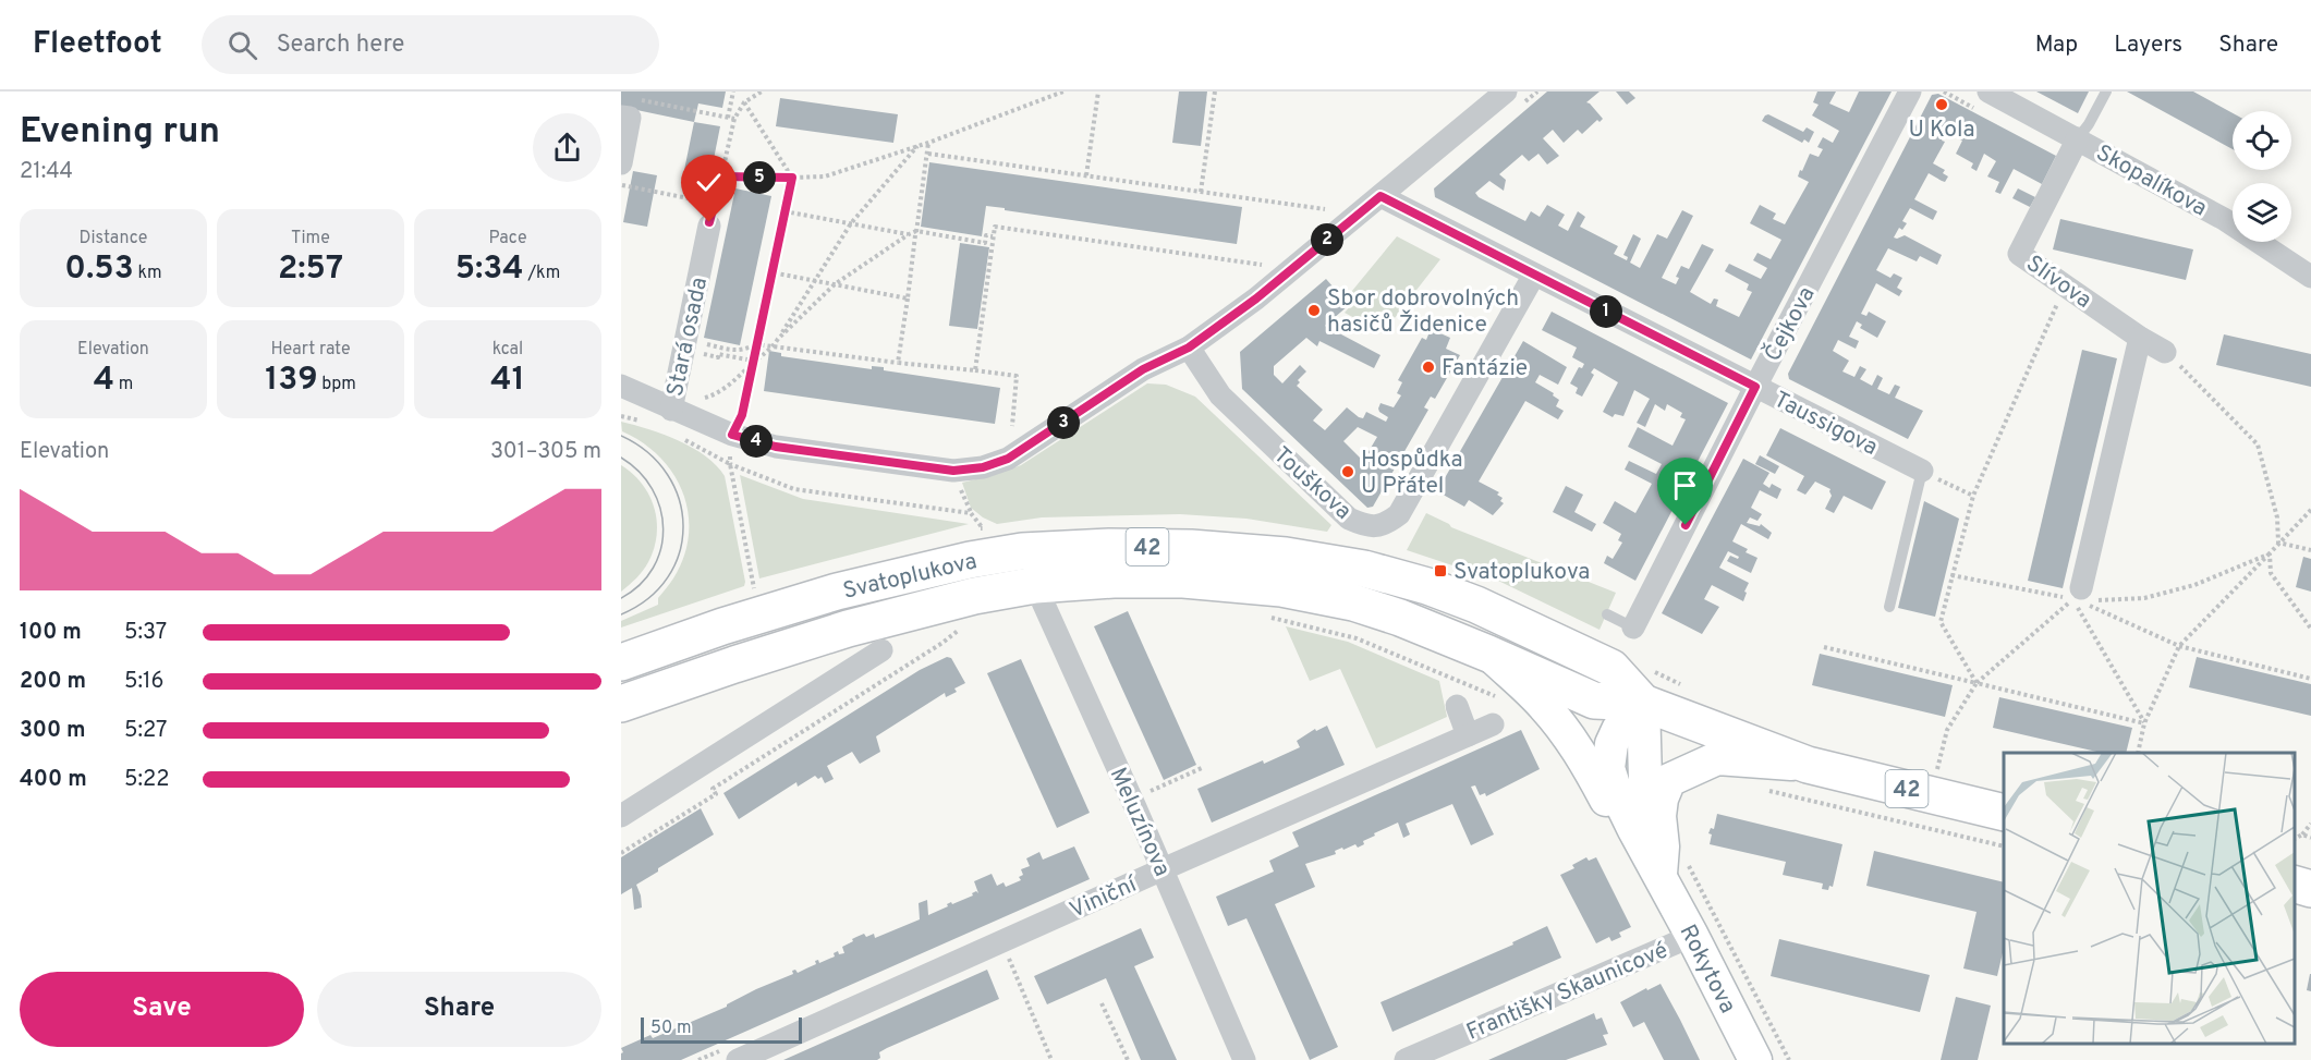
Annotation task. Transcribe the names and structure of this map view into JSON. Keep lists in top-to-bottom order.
{
  "streets": {
    "main road": ["42", "Svatoplukova", "Rokytova"],
    "street": [
      "Skopalíkova",
      "Slívova",
      "Čejkova",
      "Stará osada",
      "Taussigova",
      "Touškova",
      "Meluzínova",
      "Viniční",
      "Františky Skaunicové"
    ]
  },
  "crossings": [
    ["Skopalíkova", "Slívova"],
    ["Čejkova", "Taussigova"],
    ["Stará osada", "Touškova"],
    ["Taussigova", "Touškova"],
    ["Svatoplukova", "Meluzínova"],
    ["Svatoplukova", "Rokytova"],
    ["Meluzínova", "Viniční"],
    ["Rokytova", "Františky Skaunicové"]
  ],
  "places": {
    "other": [
      "U Kola",
      "Sbor dobrovolných hasičů Židenice",
      "Fantázie",
      "Hospůdka U Přátel"
    ],
    "transit": ["Svatoplukova"]
  },
  "scale_bar": "50 m",
  "page": {
    "header": "Fleetfoot",
    "search": "Search here",
    "nav": ["Map", "Layers", "Share"],
    "heading": ["Evening run", "21:44"],
    "pins": [
      "5",
      "2",
      "1",
      "3",
      "4"
    ],
    "stats": [
      ["Distance", "0.53 km"],
      ["Time", "2:57"],
      ["Pace", "5:34 /km"],
      ["Elevation", "4 m"],
      ["Heart rate", "139 bpm"],
      ["kcal", "41"]
    ],
    "chart": ["Elevation", "301–305 m"],
    "list": [
      {
        "name": "100 m",
        "note": "5:37"
      },
      {
        "name": "200 m",
        "note": "5:16"
      },
      {
        "name": "300 m",
        "note": "5:27"
      },
      {
        "name": "400 m",
        "note": "5:22"
      }
    ],
    "buttons": ["Save", "Share"],
    "scale": "50 m"
  }
}
